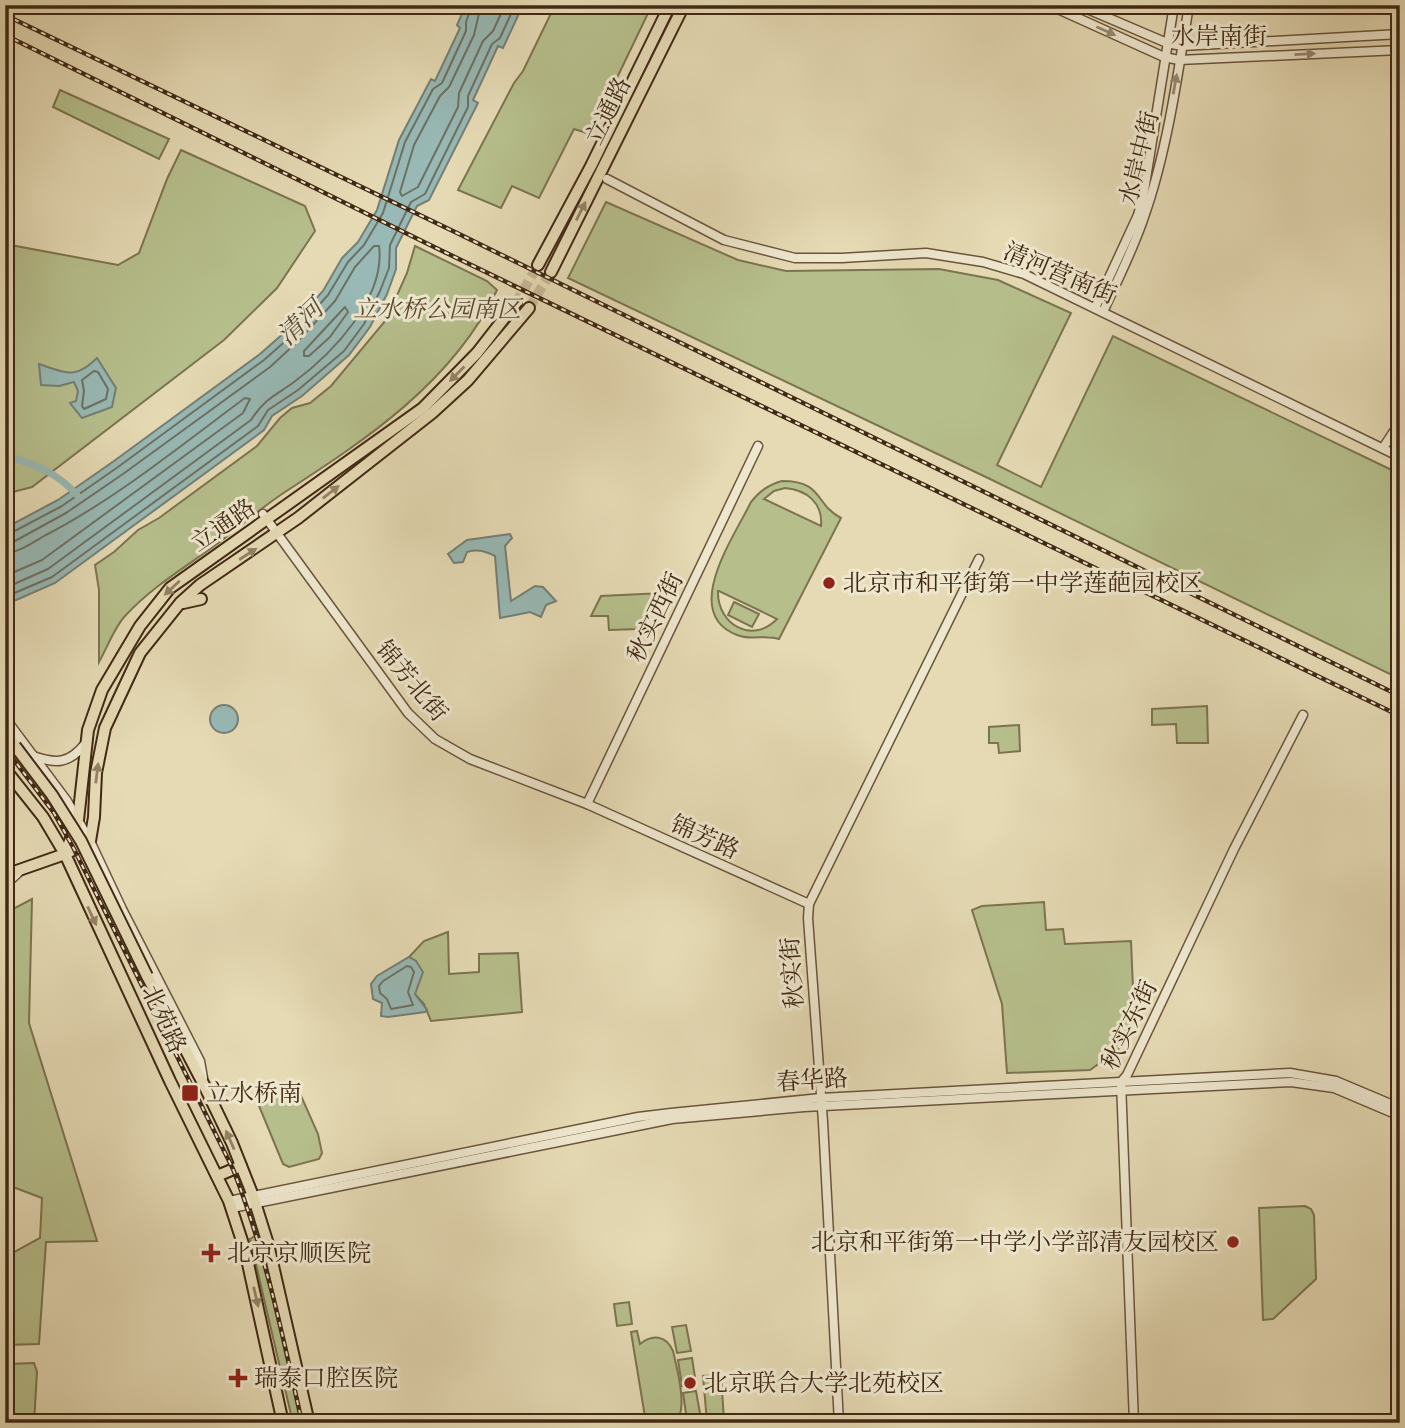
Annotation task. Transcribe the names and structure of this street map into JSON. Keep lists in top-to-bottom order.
{
  "streets": {
    "main road": ["立通路", "北苑路"],
    "street": [
      "水岸南街",
      "水岸中街",
      "清河营南街",
      "秋实西街",
      "锦芳北街",
      "锦芳路",
      "秋实街",
      "秋实东街",
      "春华路"
    ]
  },
  "crossings": [
    ["水岸南街", "水岸中街"],
    ["立通路", "锦芳北街"],
    ["立通路", "北苑路"],
    ["水岸中街", "清河营南街"],
    ["秋实西街", "锦芳北街"],
    ["秋实西街", "锦芳路"],
    ["锦芳北街", "锦芳路"],
    ["锦芳路", "秋实街"],
    ["秋实街", "春华路"],
    ["北苑路", "春华路"],
    ["秋实东街", "春华路"]
  ],
  "water": ["清河"],
  "parks": ["立水桥公园南区"],
  "places": {
    "other": ["北京市和平街第一中学莲葩园校区", "北京和平街第一中学小学部清友园校区", "北京联合大学北苑校区"],
    "transit": ["立水桥南"],
    "health": ["北京京顺医院", "瑞泰口腔医院"]
  }
}
